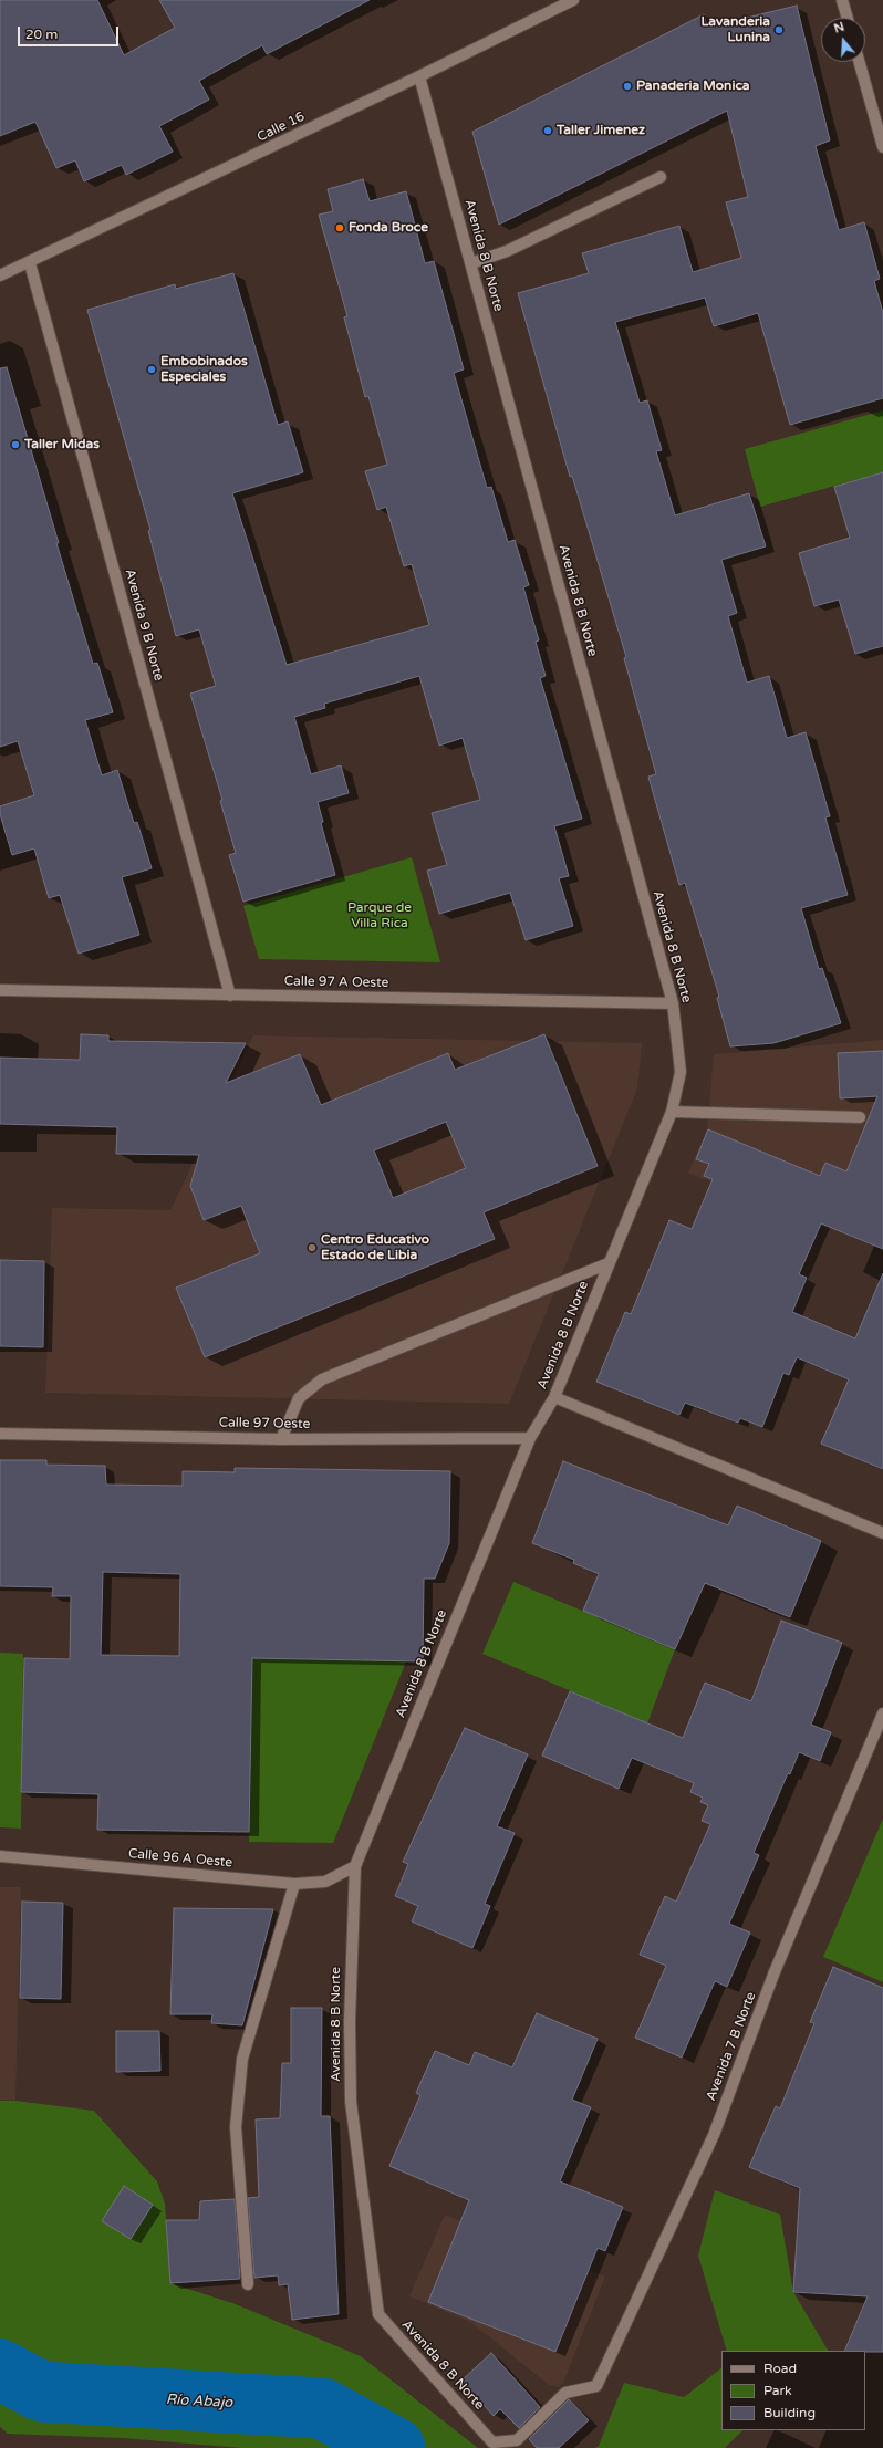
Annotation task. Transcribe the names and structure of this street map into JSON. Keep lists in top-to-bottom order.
{
  "streets": {
    "street": [
      "Calle 16",
      "Avenida 8 B Norte",
      "Avenida 9 B Norte",
      "Calle 97 A Oeste",
      "Calle 97 Oeste",
      "Calle 96 A Oeste",
      "Avenida 7 B Norte"
    ]
  },
  "crossings": [
    ["Calle 16", "Avenida 8 B Norte"],
    ["Calle 16", "Avenida 9 B Norte"],
    ["Avenida 8 B Norte", "Calle 97 A Oeste"],
    ["Avenida 8 B Norte", "Calle 97 Oeste"],
    ["Avenida 8 B Norte", "Calle 96 A Oeste"],
    ["Avenida 8 B Norte", "Avenida 7 B Norte"],
    ["Avenida 9 B Norte", "Calle 97 A Oeste"]
  ],
  "water": ["Río Abajo"],
  "parks": ["Parque de Villa Rica"],
  "places": [
    "Lavanderia Lunina",
    "Panaderia Monica",
    "Taller Jimenez",
    "Fonda Broce",
    "Embobinados Especiales",
    "Taller Midas",
    "Centro Educativo Estado de Libia"
  ],
  "legend": ["Road", "Park", "Building"],
  "scale_bar": "20 m",
  "north": "top"
}
